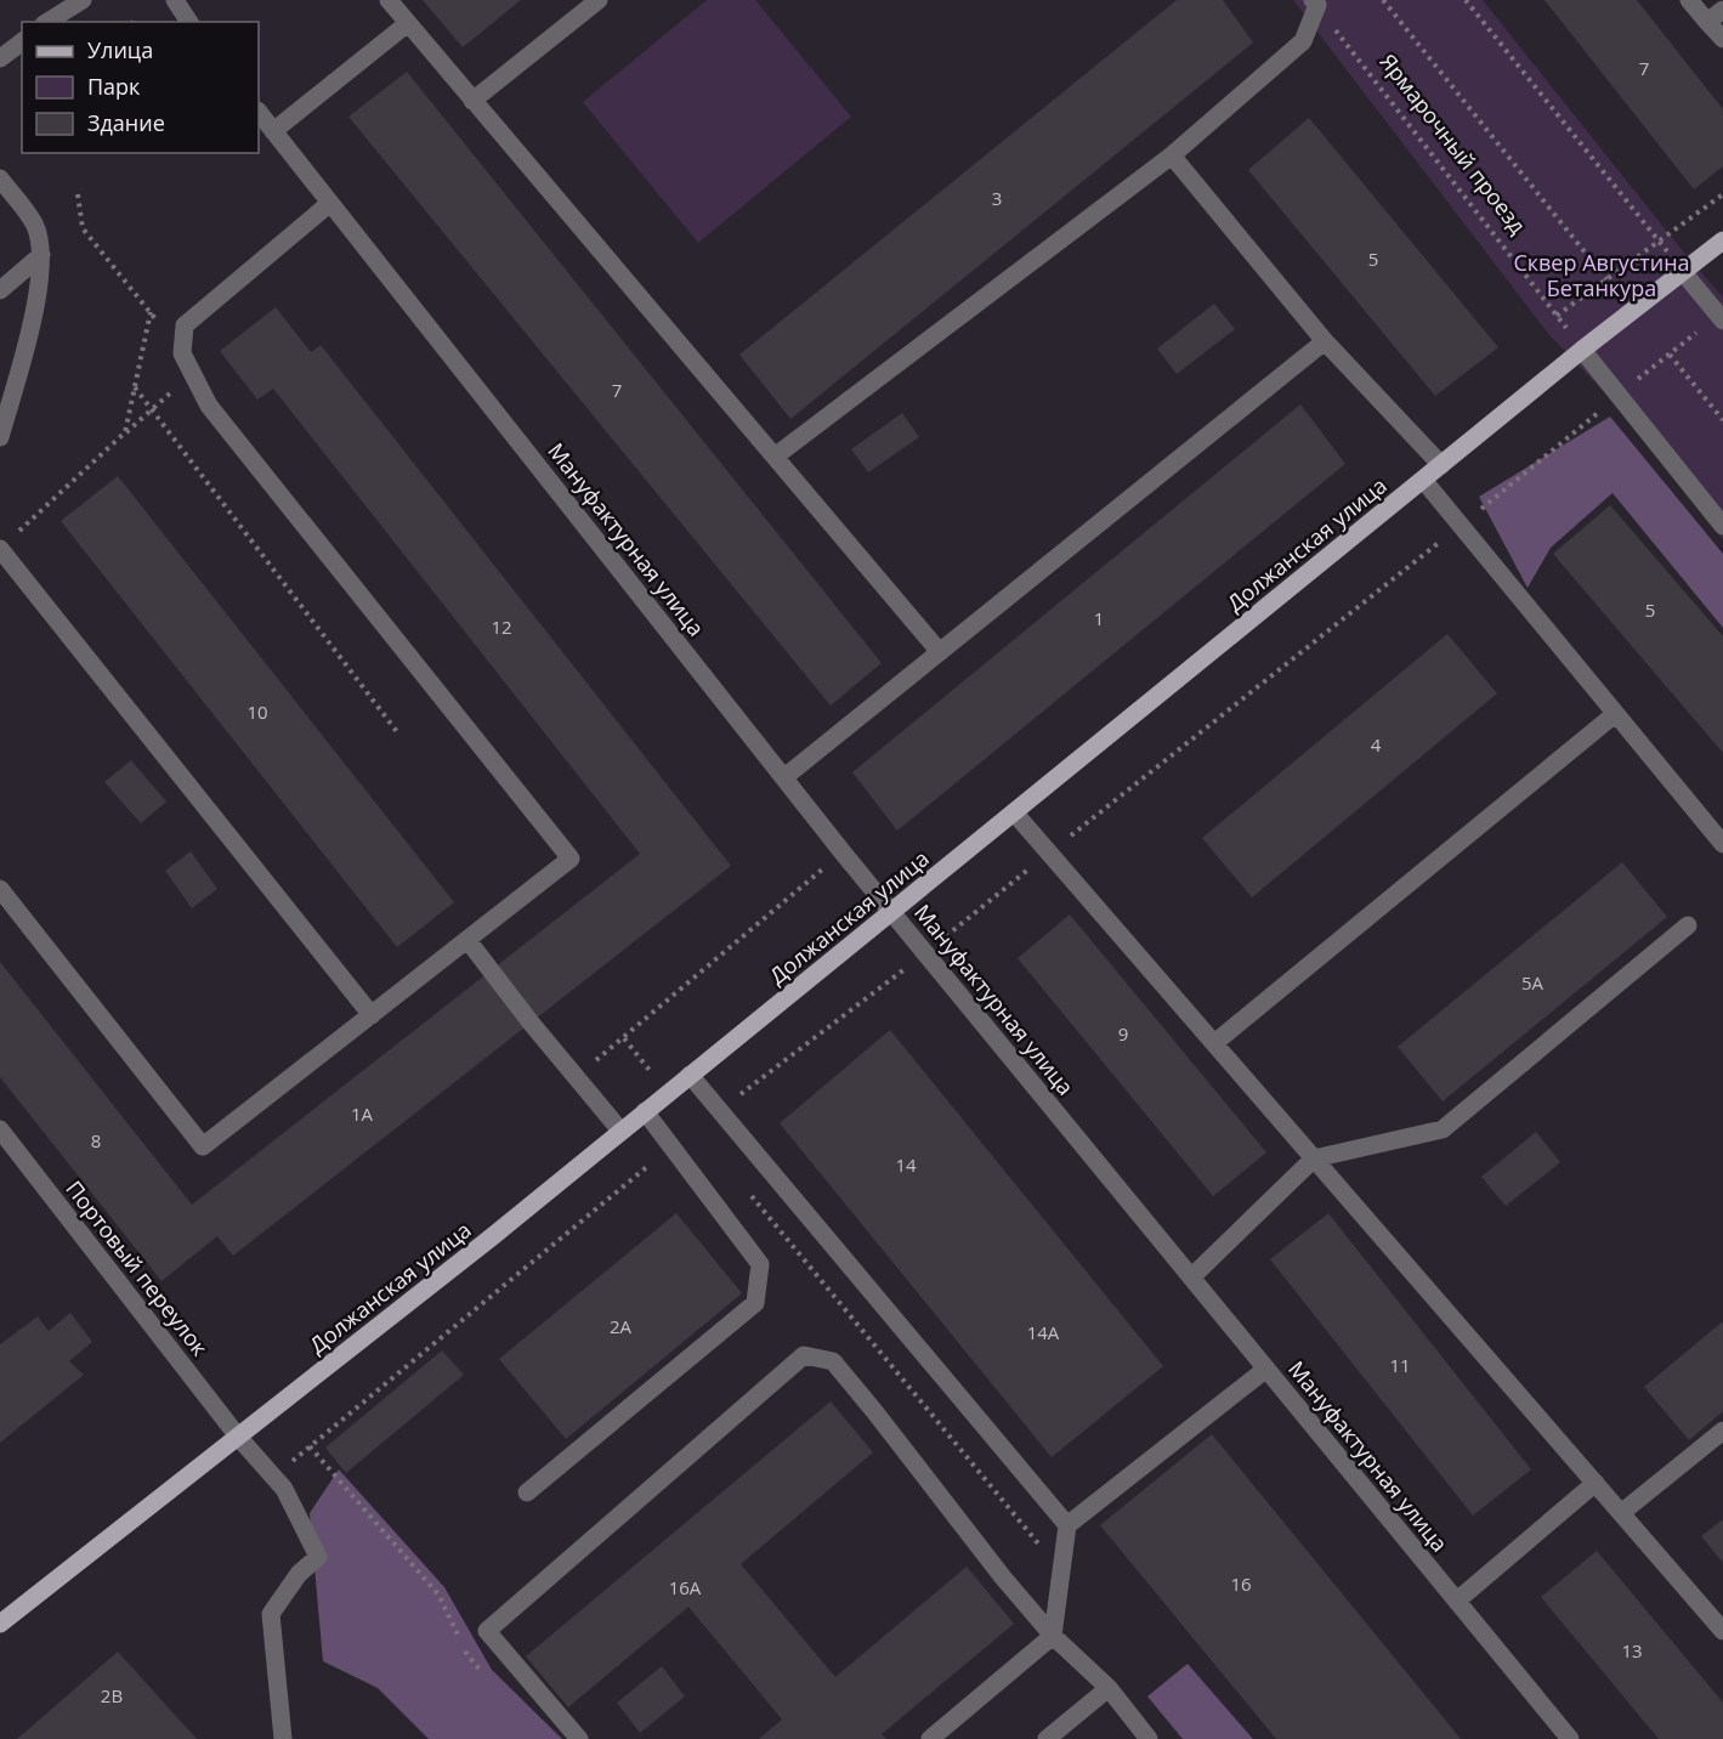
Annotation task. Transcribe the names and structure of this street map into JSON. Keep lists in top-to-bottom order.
{
  "streets": {
    "main road": ["Должанская улица"],
    "street": ["Мануфактурная улица", "Портовый переулок"],
    "path": ["Ярмарочный проезд"]
  },
  "crossings": [
    ["Ярмарочный проезд", "Должанская улица"],
    ["Мануфактурная улица", "Должанская улица"],
    ["Должанская улица", "Портовый переулок"]
  ],
  "parks": ["Сквер Августина Бетанкура"],
  "house_numbers": [
    "7",
    "3",
    "5",
    "7",
    "5",
    "1",
    "12",
    "10",
    "4",
    "5А",
    "9",
    "1А",
    "8",
    "14",
    "2А",
    "14А",
    "11",
    "16",
    "16А",
    "13",
    "2В"
  ],
  "legend": ["Улица", "Парк", "Здание"]
}
